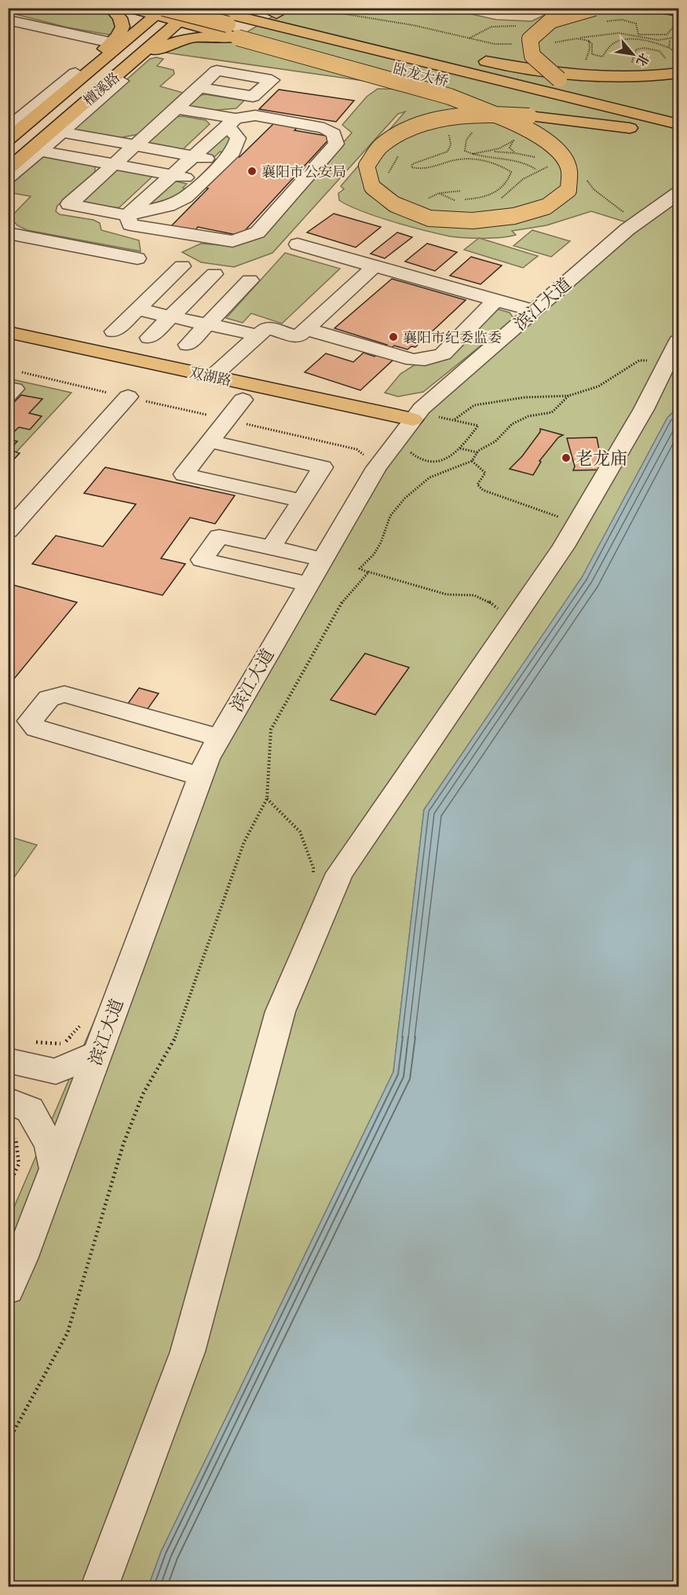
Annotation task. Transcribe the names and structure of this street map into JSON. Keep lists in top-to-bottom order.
{
  "streets": {
    "main road": ["卧龙大桥", "檀溪路", "双湖路"],
    "street": ["滨江大道"]
  },
  "crossings": [
    ["卧龙大桥", "檀溪路"],
    ["滨江大道", "双湖路"]
  ],
  "places": ["襄阳市公安局", "襄阳市纪委监委", "老龙庙"],
  "north": "bottom right"
}
